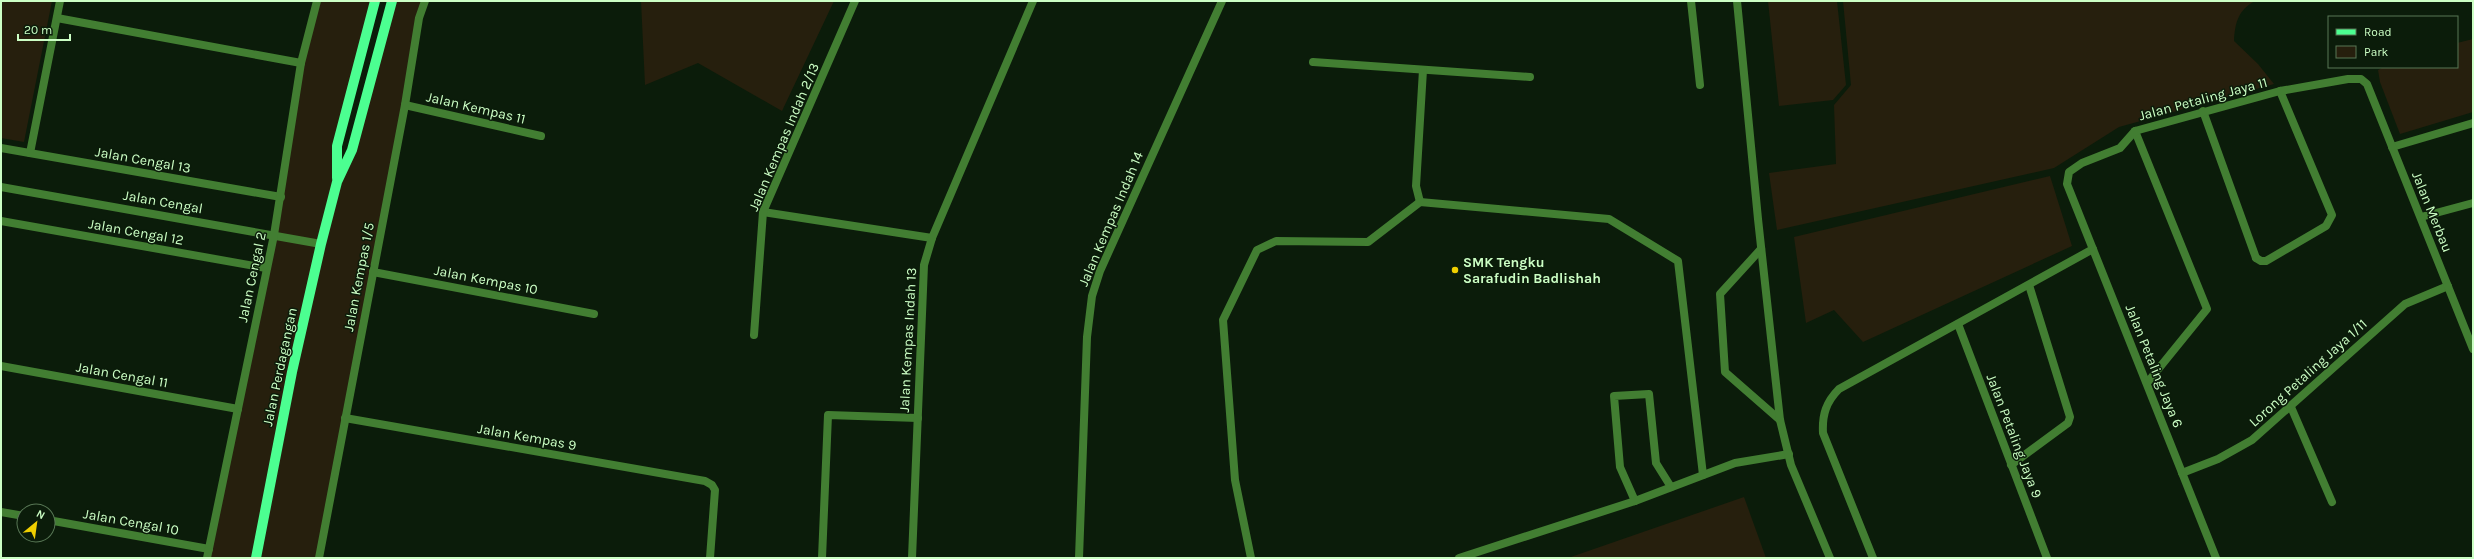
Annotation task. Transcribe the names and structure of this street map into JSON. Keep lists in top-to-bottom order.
{
  "streets": {
    "main road": ["Jalan Perdagangan"],
    "street": [
      "Jalan Petaling Jaya 11",
      "Jalan Kempas 11",
      "Jalan Kempas Indah 2/13",
      "Jalan Cengal 13",
      "Jalan Cengal",
      "Jalan Merbau",
      "Jalan Kempas Indah 14",
      "Jalan Cengal 12",
      "Jalan Cengal 2",
      "Jalan Kempas 1/5",
      "Jalan Kempas 10",
      "Jalan Kempas Indah 13",
      "Jalan Petaling Jaya 6",
      "Lorong Petaling Jaya 1/11",
      "Jalan Cengal 11",
      "Jalan Petaling Jaya 9",
      "Jalan Kempas 9",
      "Jalan Cengal 10"
    ]
  },
  "crossings": [
    ["Jalan Petaling Jaya 11", "Jalan Merbau"],
    ["Jalan Petaling Jaya 11", "Jalan Petaling Jaya 6"],
    ["Jalan Kempas 11", "Jalan Kempas 1/5"],
    ["Jalan Cengal 13", "Jalan Cengal 2"],
    ["Jalan Cengal", "Jalan Cengal 2"],
    ["Jalan Cengal", "Jalan Perdagangan"],
    ["Jalan Merbau", "Lorong Petaling Jaya 1/11"],
    ["Jalan Cengal 12", "Jalan Cengal 2"],
    ["Jalan Cengal 2", "Jalan Cengal 11"],
    ["Jalan Cengal 2", "Jalan Cengal 10"],
    ["Jalan Kempas 1/5", "Jalan Kempas 10"],
    ["Jalan Kempas 1/5", "Jalan Kempas 9"],
    ["Jalan Petaling Jaya 6", "Lorong Petaling Jaya 1/11"]
  ],
  "places": ["SMK Tengku Sarafudin Badlishah"],
  "legend": ["Road", "Park"],
  "scale_bar": "20 m",
  "north": "top right"
}
